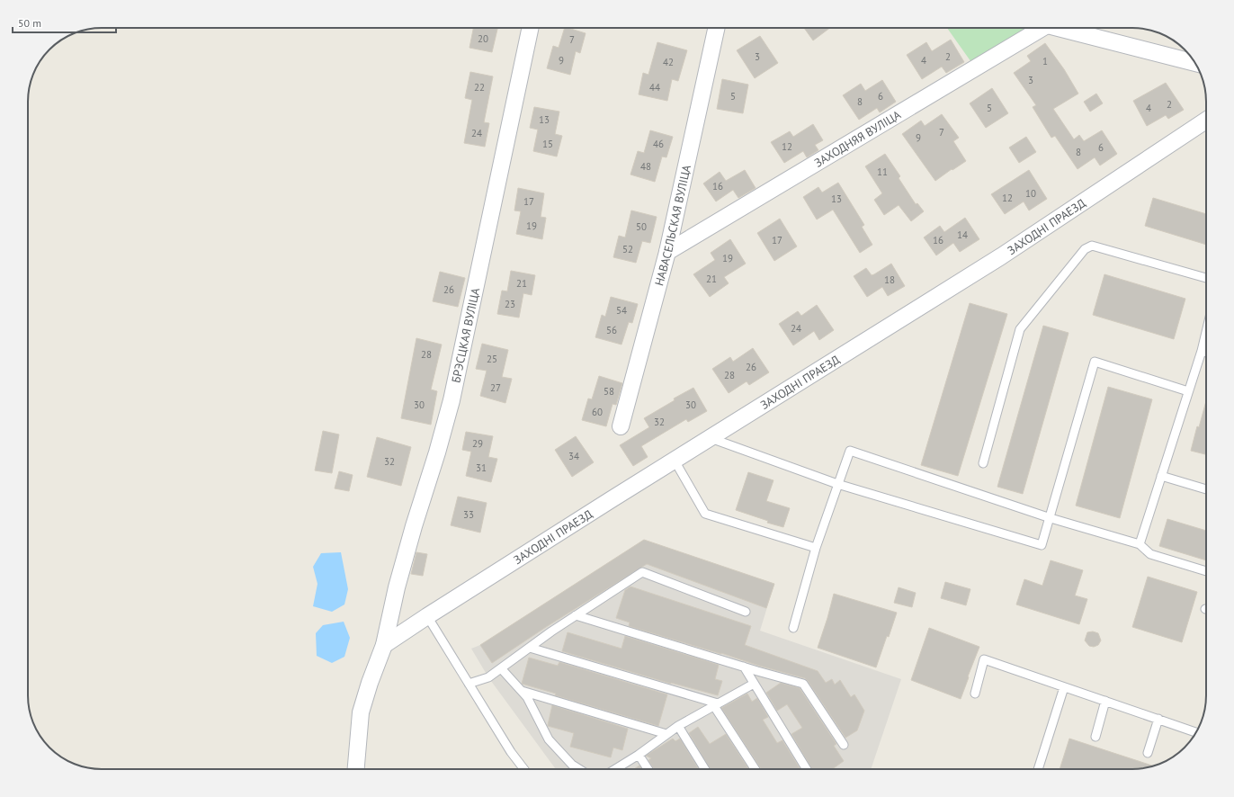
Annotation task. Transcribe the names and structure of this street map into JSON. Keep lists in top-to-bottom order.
{
  "streets": {
    "street": [
      "ЗАХОДНЯЯ ВУЛІЦА",
      "НАВАСЕЛЬСКАЯ ВУЛІЦА",
      "ЗАХОДНІ ПРАЕЗД",
      "БРЭСЦКАЯ ВУЛІЦА"
    ]
  },
  "crossings": [
    ["ЗАХОДНЯЯ ВУЛІЦА", "НАВАСЕЛЬСКАЯ ВУЛІЦА"],
    ["ЗАХОДНІ ПРАЕЗД", "БРЭСЦКАЯ ВУЛІЦА"]
  ],
  "house_numbers": [
    "20",
    "7",
    "3",
    "2",
    "9",
    "4",
    "1",
    "42",
    "3",
    "22",
    "44",
    "5",
    "6",
    "8",
    "2",
    "5",
    "4",
    "13",
    "7",
    "24",
    "9",
    "15",
    "46",
    "12",
    "6",
    "8",
    "48",
    "11",
    "16",
    "10",
    "12",
    "13",
    "17",
    "19",
    "50",
    "14",
    "17",
    "16",
    "52",
    "19",
    "21",
    "18",
    "21",
    "26",
    "23",
    "54",
    "24",
    "56",
    "28",
    "25",
    "26",
    "28",
    "27",
    "58",
    "30",
    "30",
    "60",
    "32",
    "29",
    "34",
    "32",
    "31",
    "33"
  ],
  "scale_bar": "50 m"
}
